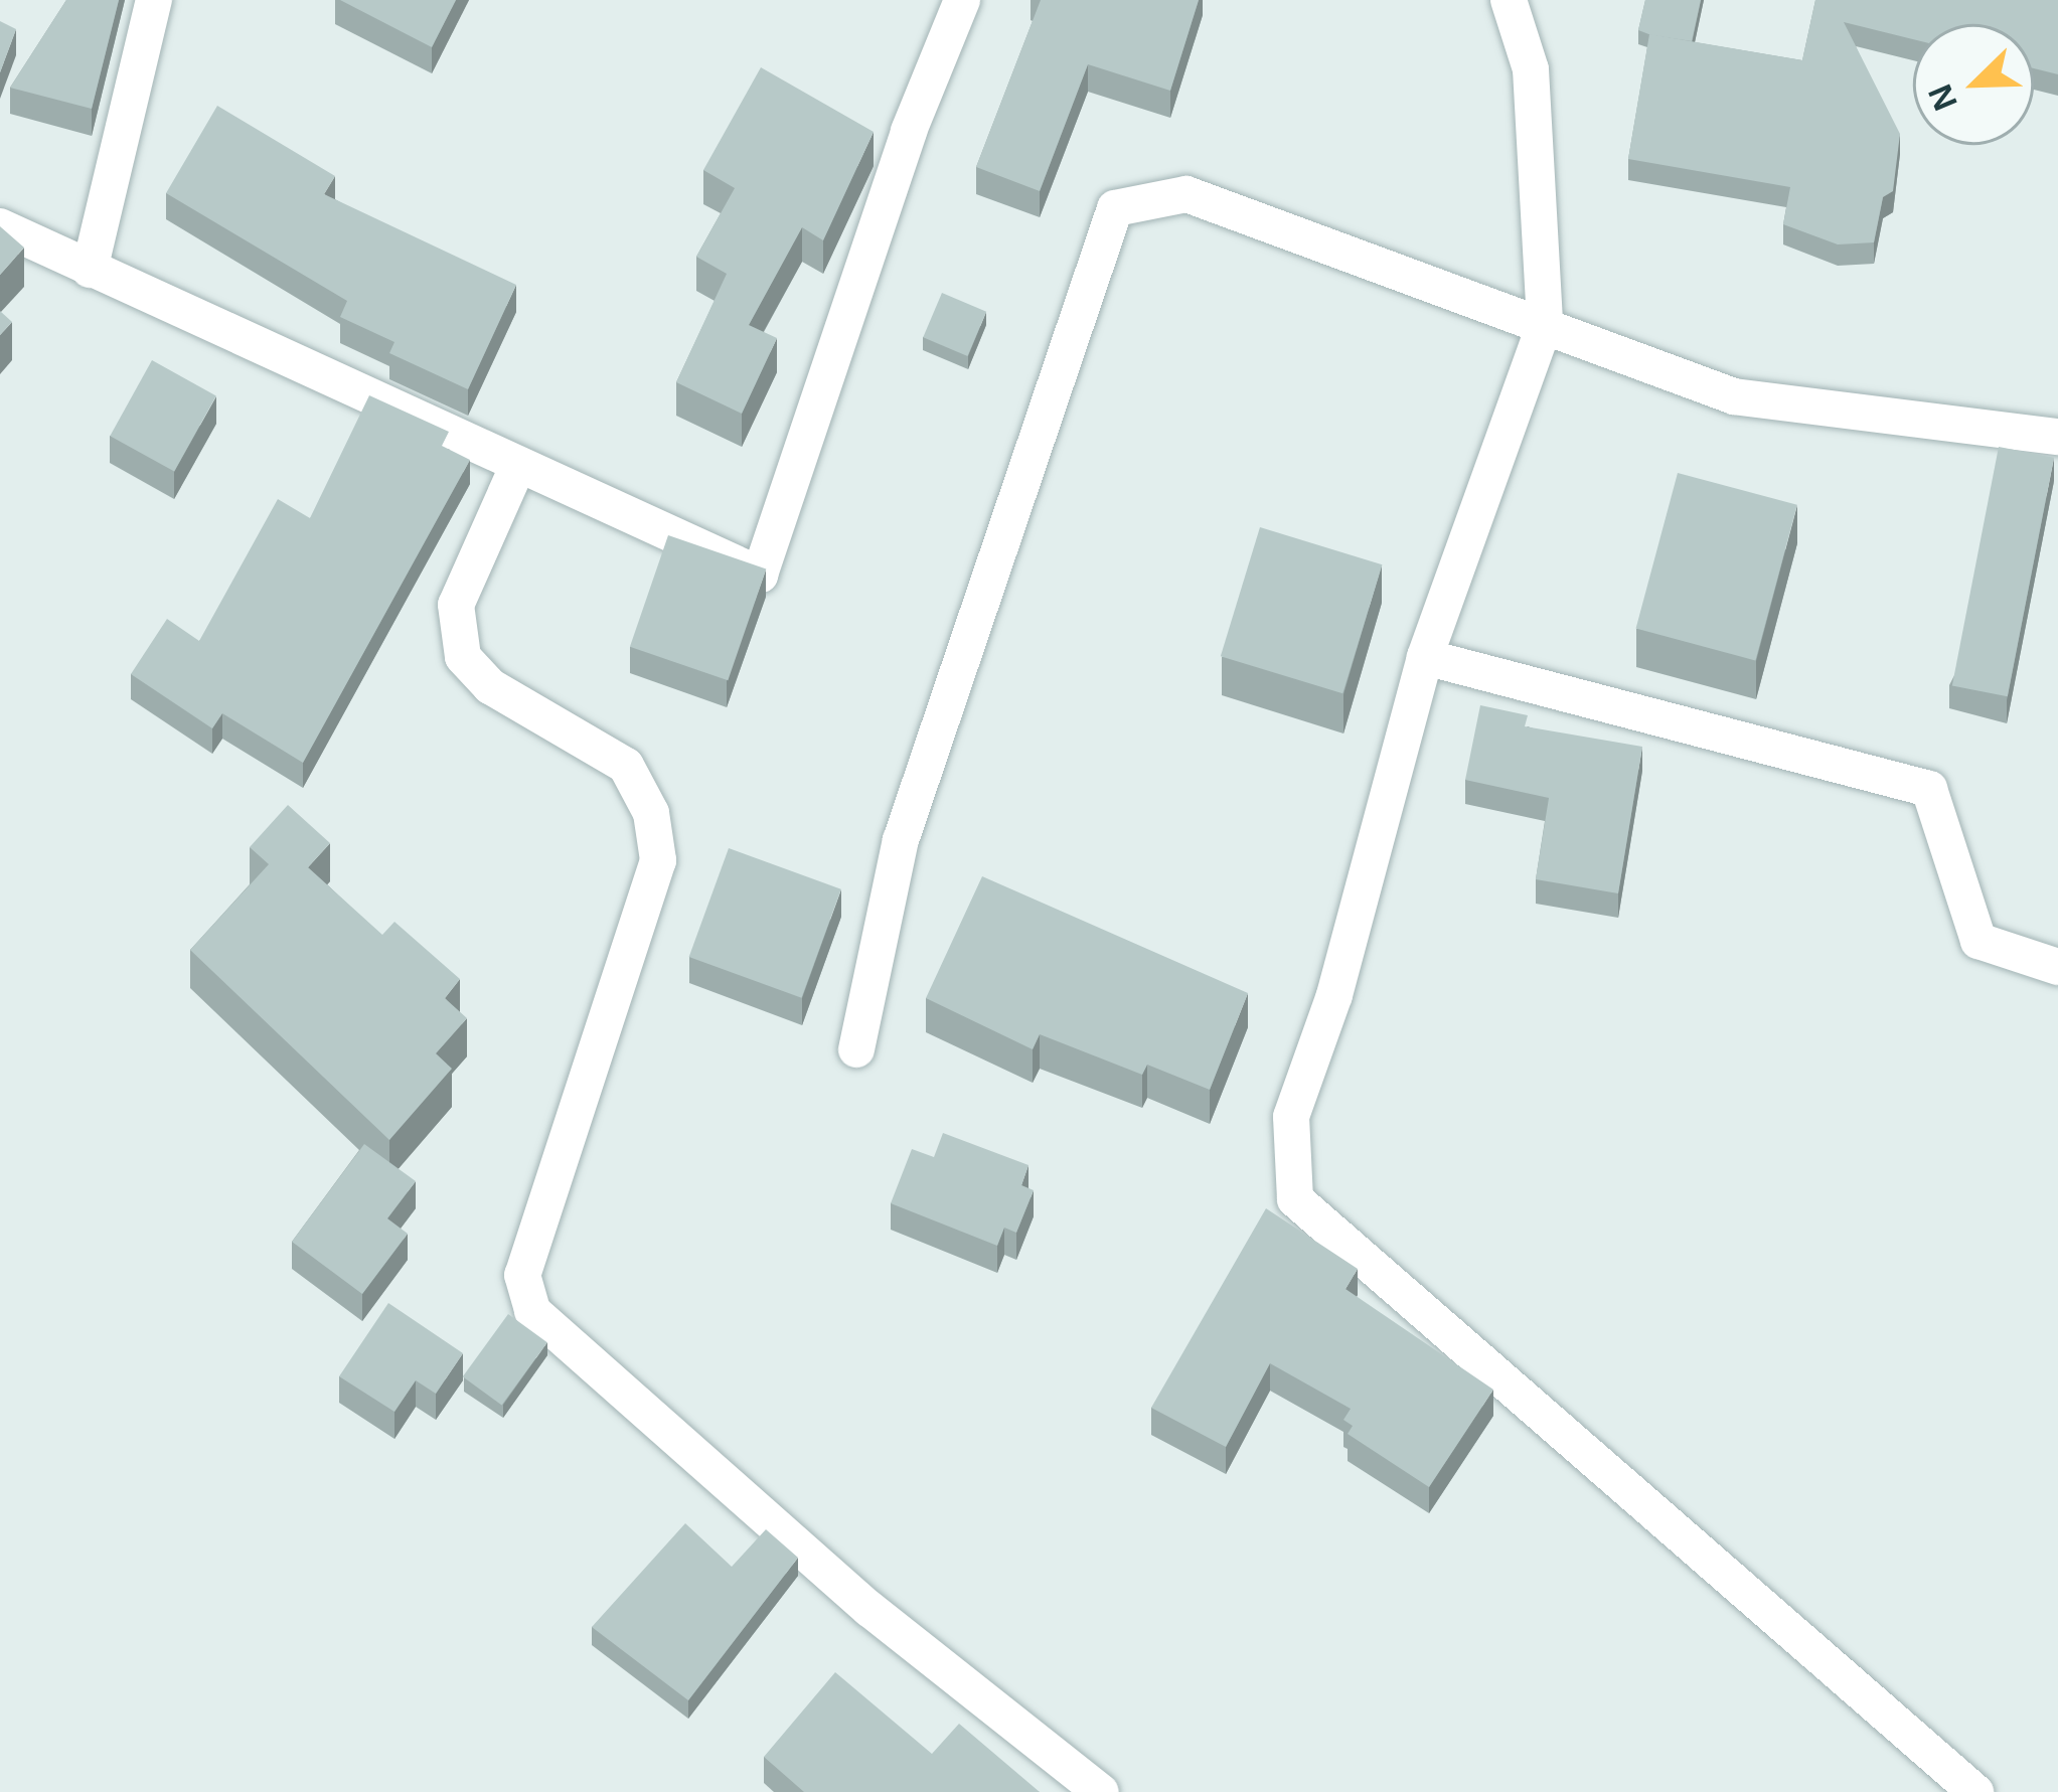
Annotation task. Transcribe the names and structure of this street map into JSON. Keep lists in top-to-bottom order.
{
  "north": "bottom left"
}
